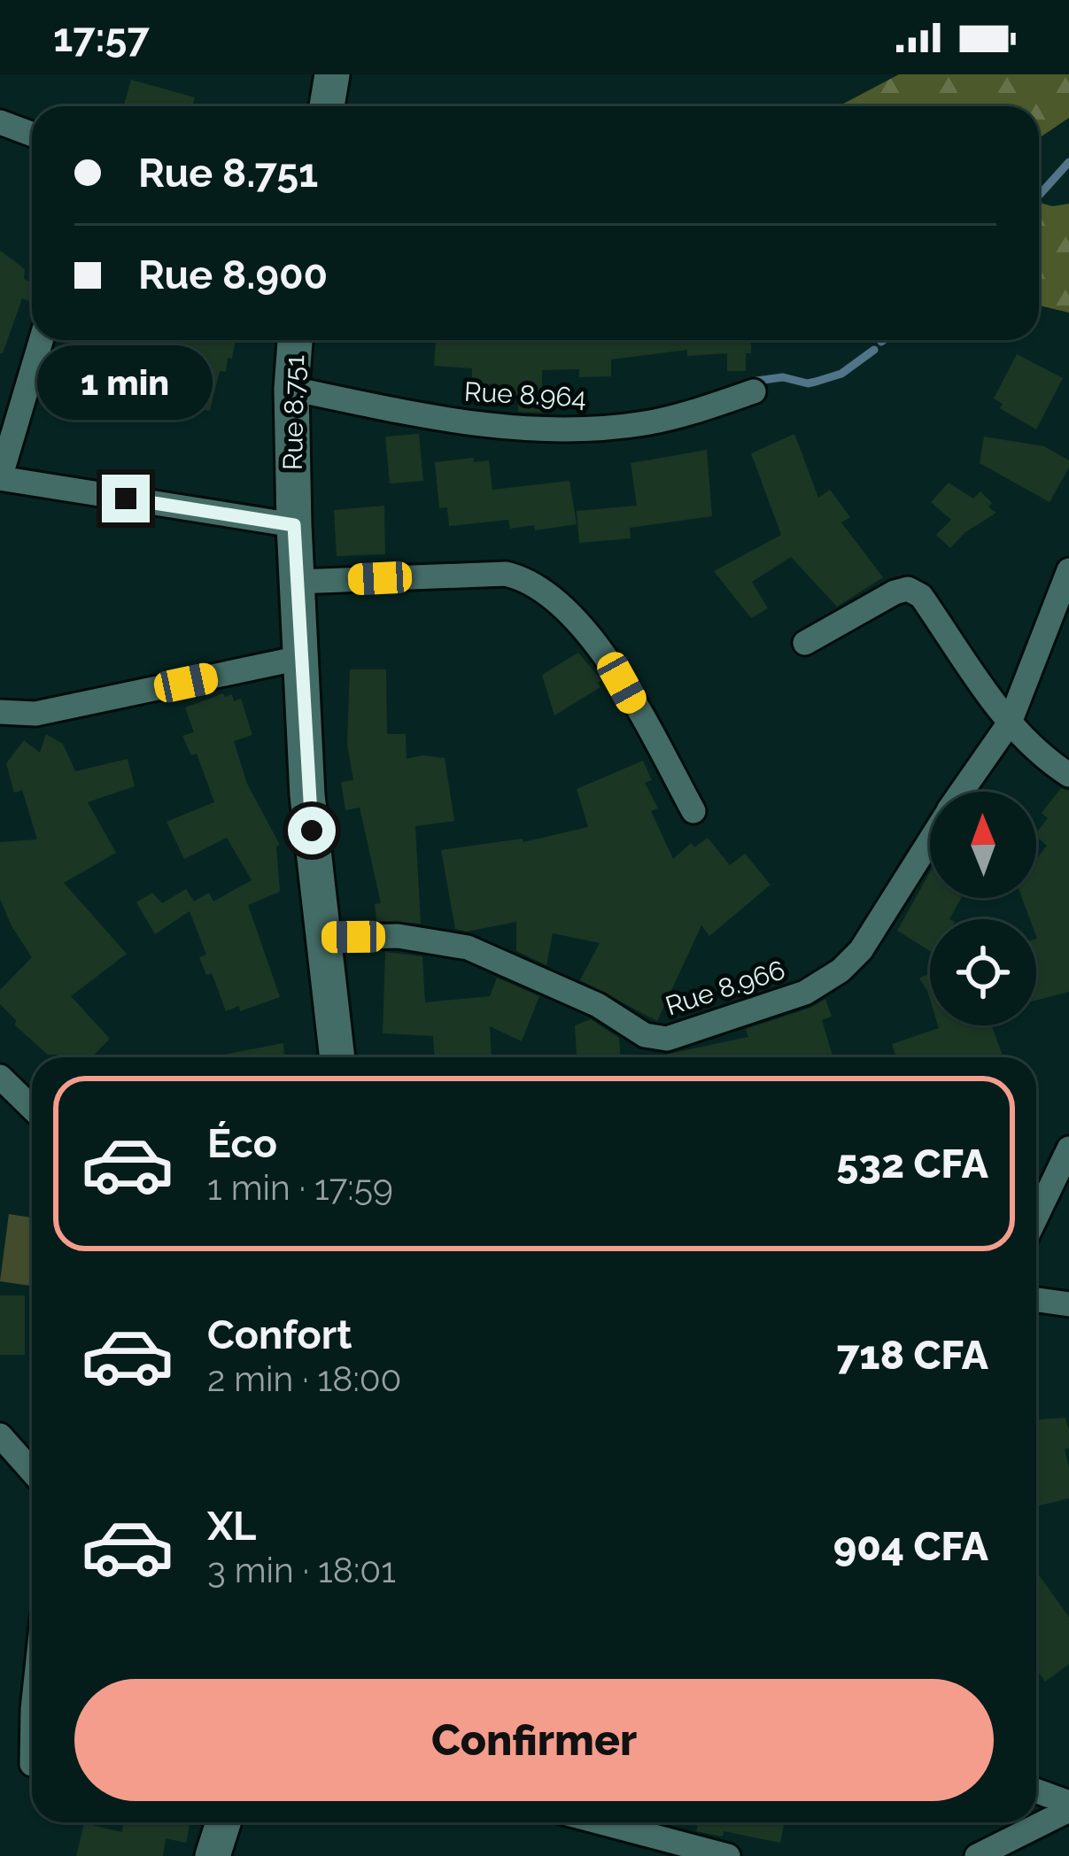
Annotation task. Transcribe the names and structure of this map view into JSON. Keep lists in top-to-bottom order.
{
  "streets": {
    "main road": ["Rue 8.751"],
    "street": ["Rue 8.964", "Rue 8.966"]
  },
  "crossings": [
    ["Rue 8.964", "Rue 8.751"],
    ["Rue 8.751", "Rue 8.966"]
  ],
  "north": "top",
  "page": {
    "status": "17:57",
    "banner": ["Rue 8.751", "Rue 8.900"],
    "bubble": "1 min",
    "list": [
      {
        "name": "Éco",
        "note": "1 min · 17:59",
        "value": "532 CFA"
      },
      {
        "name": "Confort",
        "note": "2 min · 18:00",
        "value": "718 CFA"
      },
      {
        "name": "XL",
        "note": "3 min · 18:01",
        "value": "904 CFA"
      }
    ],
    "buttons": "Confirmer"
  }
}
